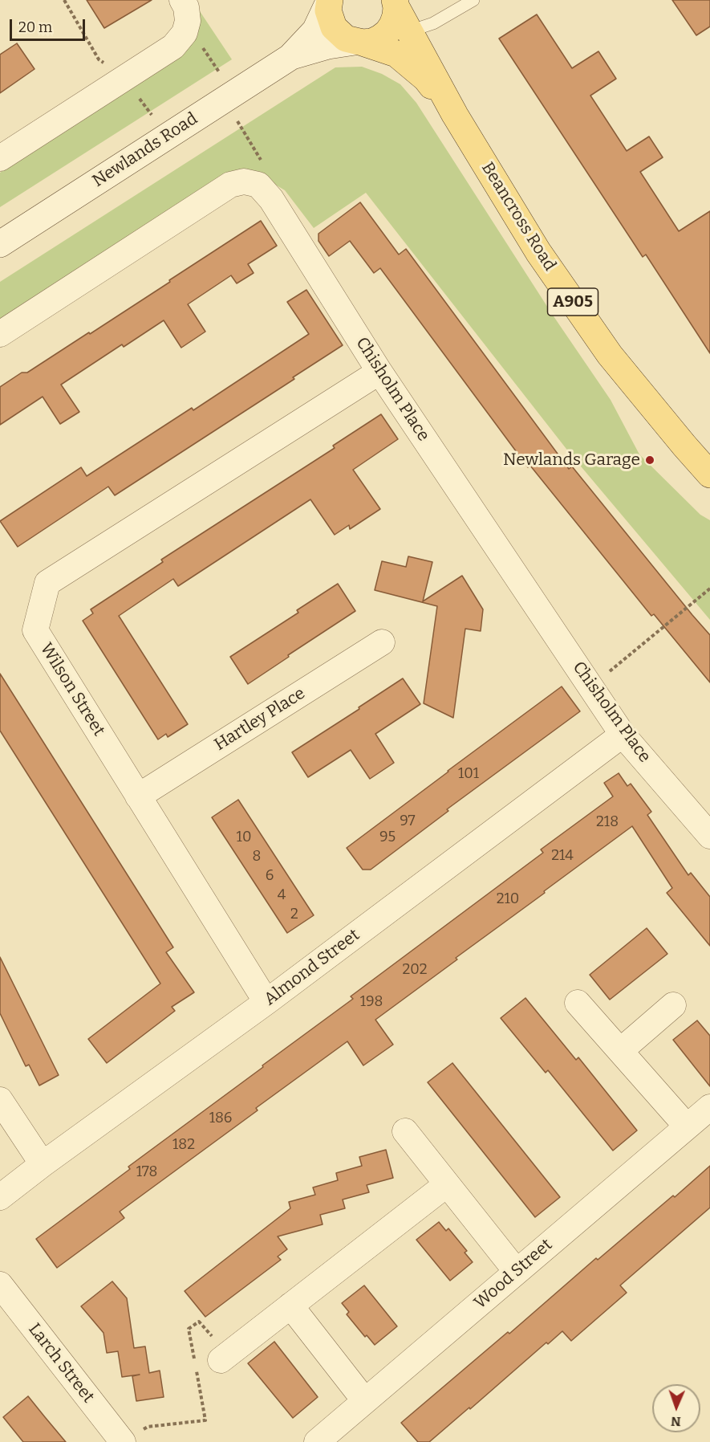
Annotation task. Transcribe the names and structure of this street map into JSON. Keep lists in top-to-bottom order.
{
  "streets": {
    "main road": ["Newlands Road", "Beancross Road", "A905"],
    "street": [
      "Chisholm Place",
      "Wilson Street",
      "Hartley Place",
      "Almond Street",
      "Wood Street",
      "Larch Street"
    ]
  },
  "crossings": [
    ["Newlands Road", "Beancross Road"],
    ["Newlands Road", "A905"],
    ["Beancross Road", "A905"],
    ["Chisholm Place", "Wilson Street"],
    ["Chisholm Place", "Almond Street"],
    ["Wilson Street", "Hartley Place"],
    ["Wilson Street", "Almond Street"]
  ],
  "places": ["Newlands Garage"],
  "house_numbers": [
    "101",
    "97",
    "218",
    "10",
    "95",
    "214",
    "8",
    "6",
    "4",
    "210",
    "2",
    "202",
    "198",
    "186",
    "182",
    "178"
  ],
  "scale_bar": "20 m",
  "north": "bottom"
}
